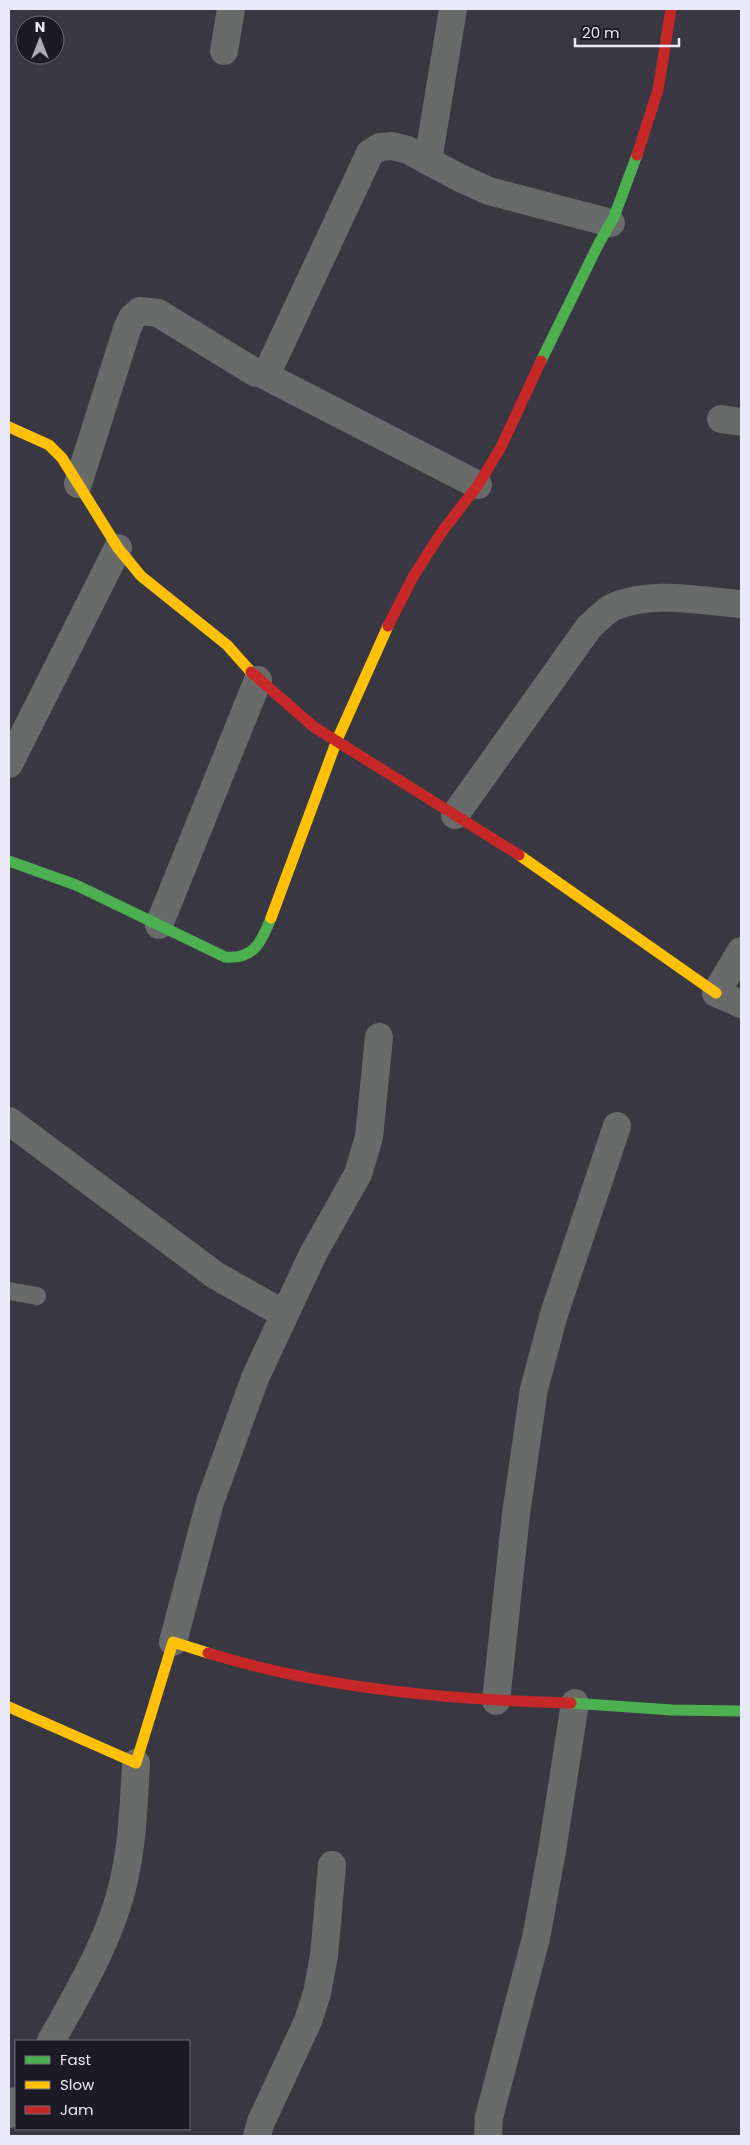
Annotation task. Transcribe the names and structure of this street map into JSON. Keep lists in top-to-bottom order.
{
  "legend": ["Fast", "Slow", "Jam"],
  "scale_bar": "20 m",
  "north": "top"
}
